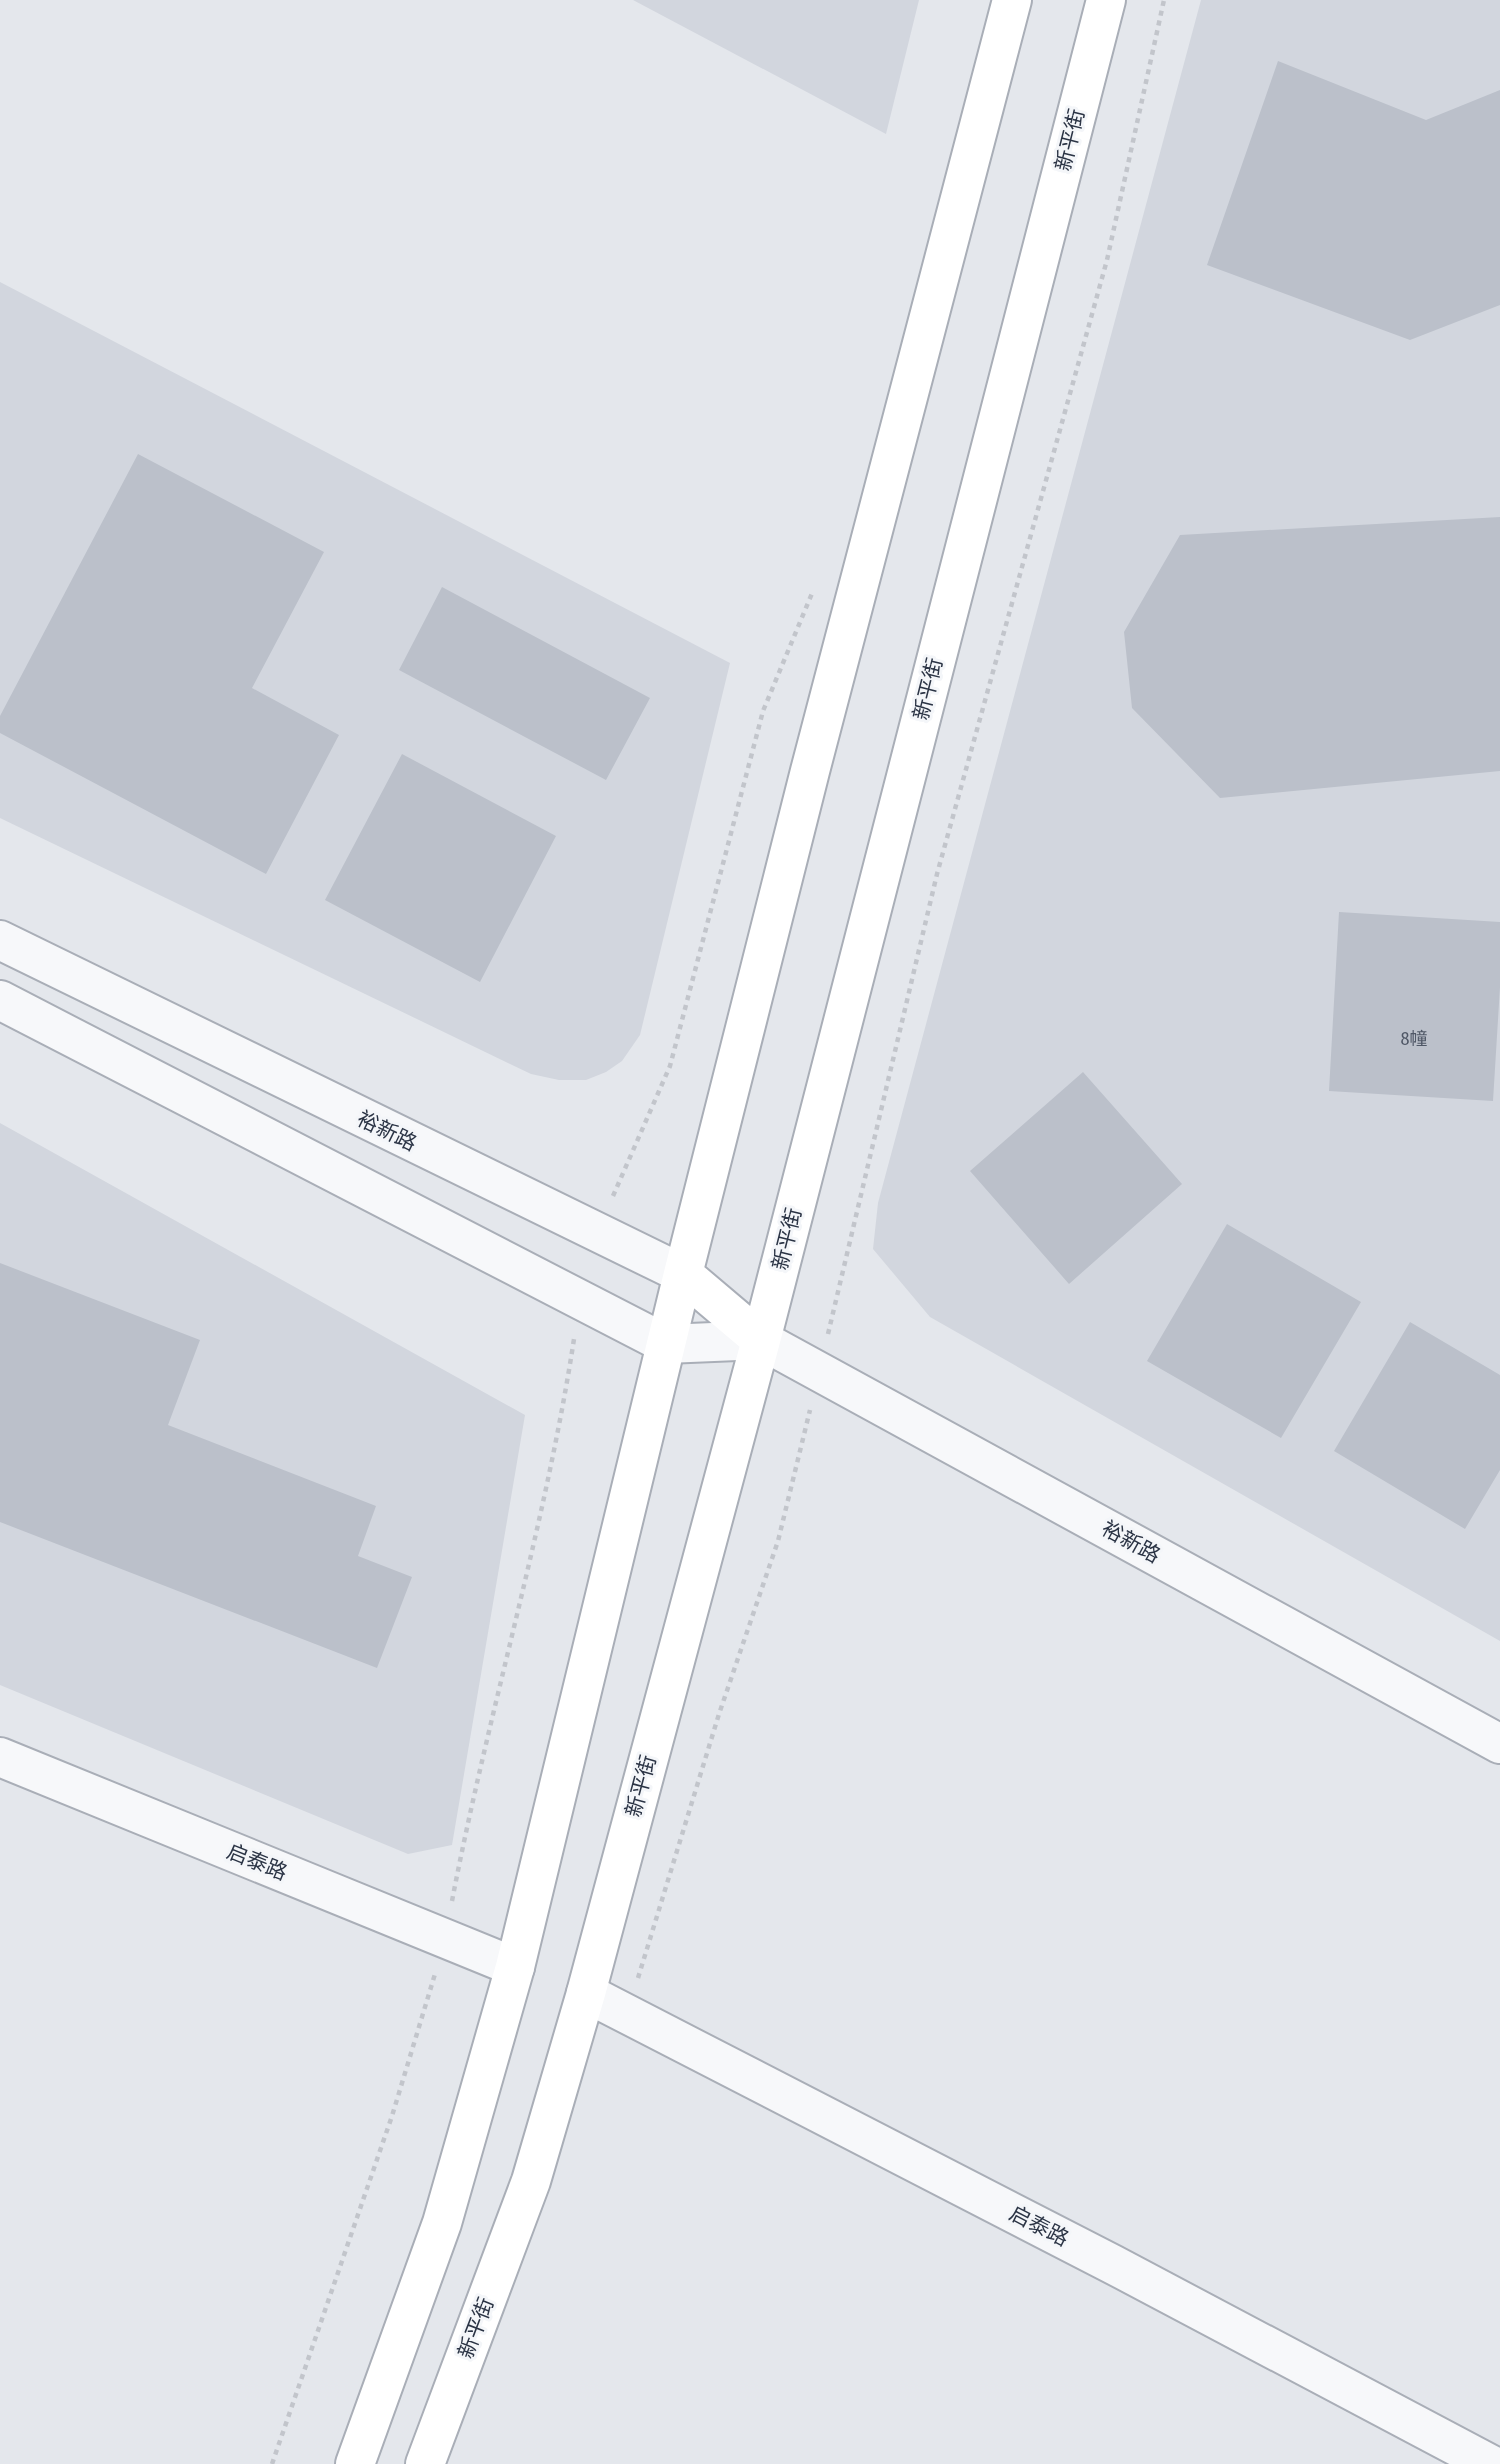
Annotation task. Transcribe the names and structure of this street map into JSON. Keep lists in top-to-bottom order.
{
  "streets": {
    "main road": ["新平街", "裕新路"],
    "street": ["启泰路"]
  },
  "crossings": [
    ["新平街", "裕新路"],
    ["新平街", "启泰路"]
  ],
  "house_numbers": ["8幢"]
}
